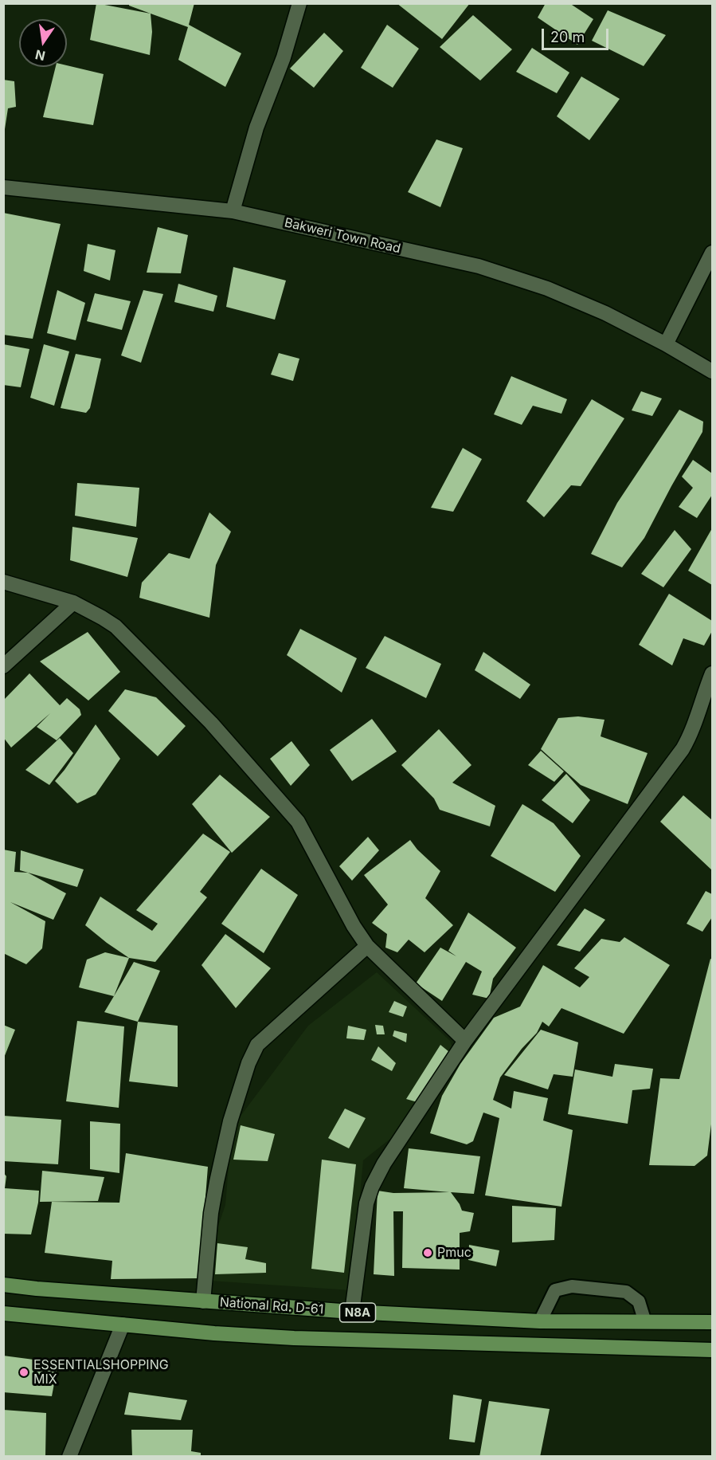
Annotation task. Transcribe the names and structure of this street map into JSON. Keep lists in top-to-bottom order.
{
  "streets": {
    "highway": ["National Rd. D-61", "N8A"],
    "street": ["Bakweri Town Road"]
  },
  "places": ["Pmuc", "ESSENTIALSHOPPING MIX"],
  "scale_bar": "20 m",
  "north": "bottom"
}
